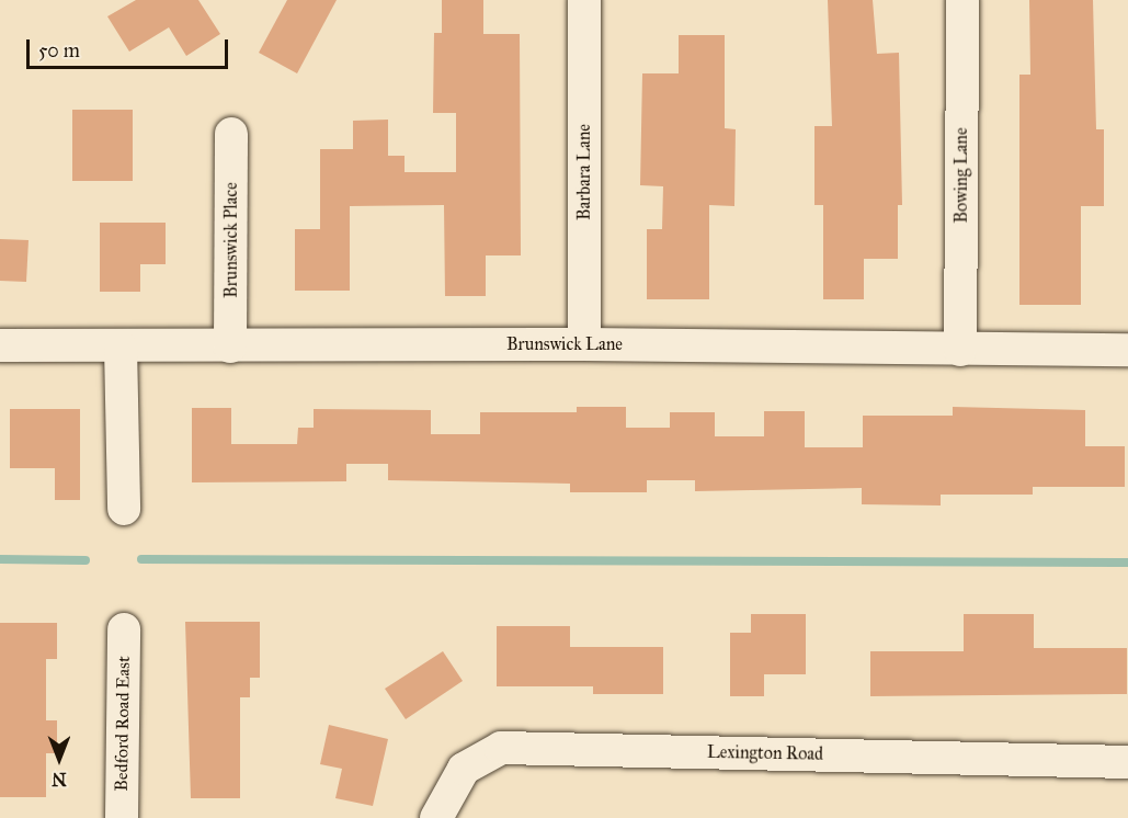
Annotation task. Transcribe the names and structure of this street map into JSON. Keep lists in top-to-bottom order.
{
  "streets": {
    "street": [
      "Barbara Lane",
      "Bowing Lane",
      "Brunswick Place",
      "Brunswick Lane",
      "Bedford Road East",
      "Lexington Road"
    ]
  },
  "crossings": [
    ["Barbara Lane", "Brunswick Lane"],
    ["Bowing Lane", "Brunswick Lane"],
    ["Brunswick Place", "Brunswick Lane"]
  ],
  "scale_bar": "50 m",
  "north": "bottom"
}
